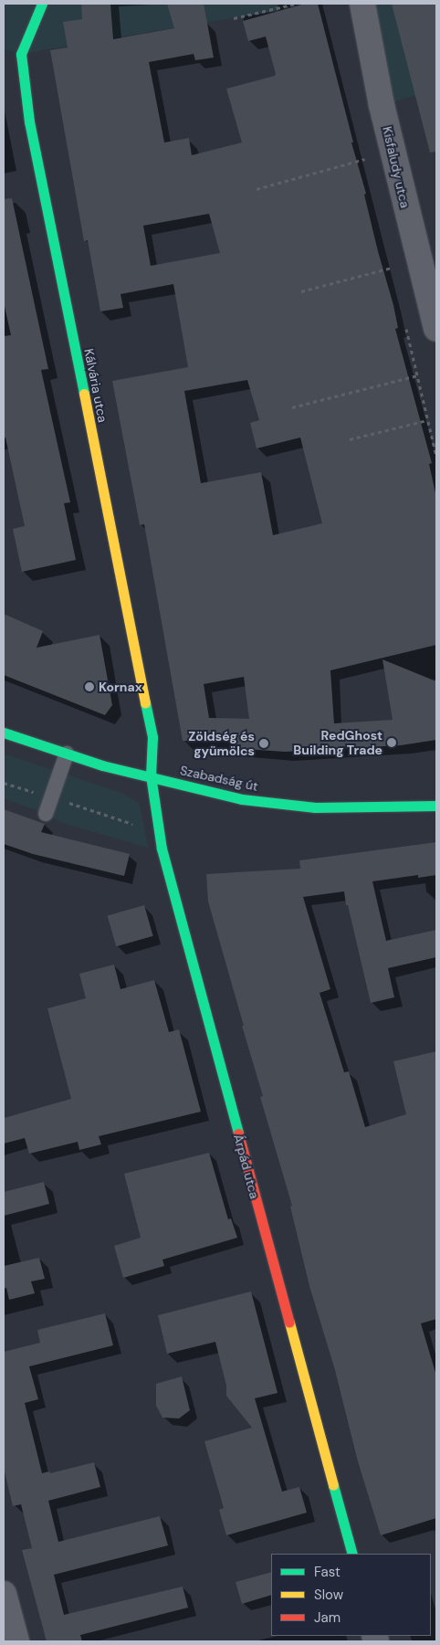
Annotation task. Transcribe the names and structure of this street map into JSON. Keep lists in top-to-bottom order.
{
  "streets": {
    "street": [
      "Kisfaludy utca",
      "Kálvária utca",
      "Szabadság út",
      "Árpád utca"
    ]
  },
  "crossings": [
    ["Kálvária utca", "Szabadság út"],
    ["Kálvária utca", "Árpád utca"],
    ["Szabadság út", "Árpád utca"]
  ],
  "places": ["Kornax", "RedGhost Building Trade", "Zöldség és gyümölcs"],
  "legend": ["Fast", "Slow", "Jam"]
}
